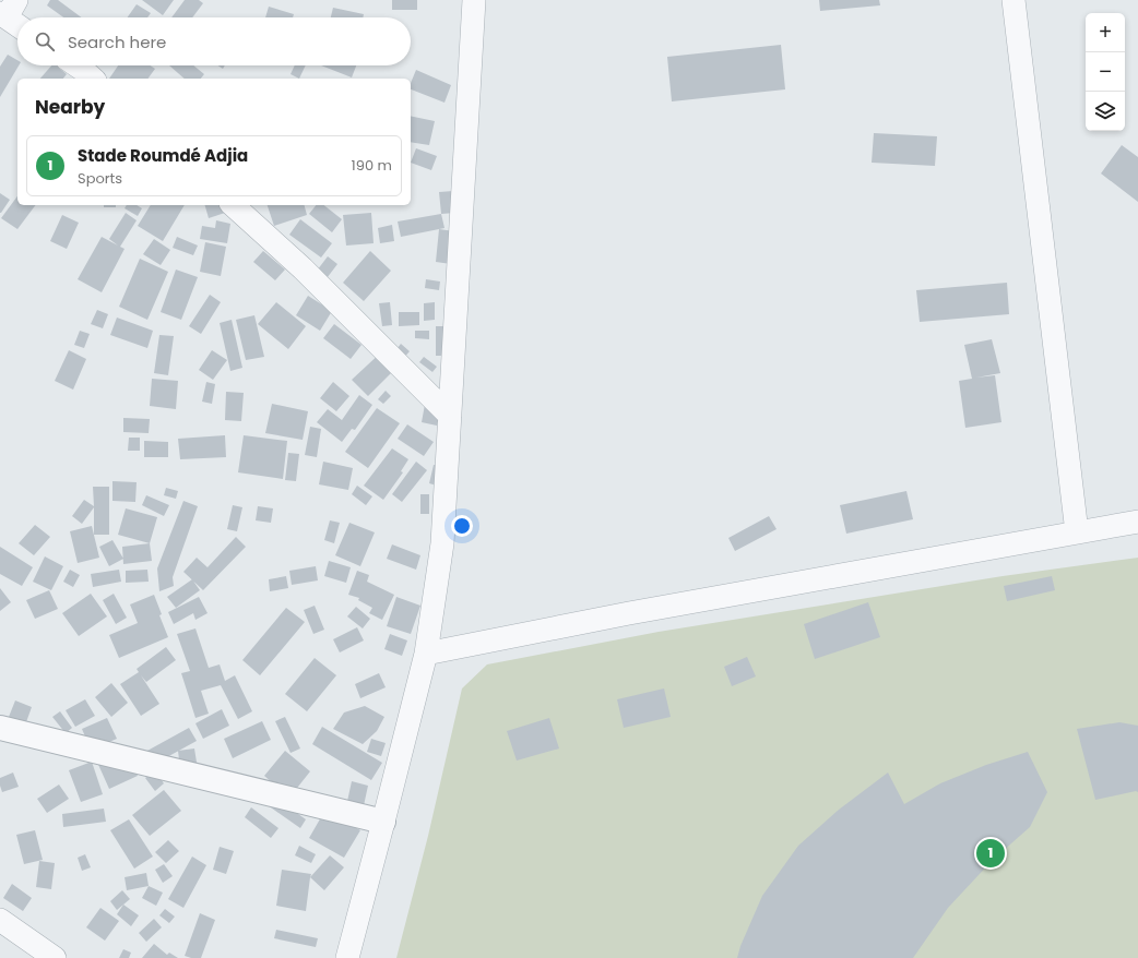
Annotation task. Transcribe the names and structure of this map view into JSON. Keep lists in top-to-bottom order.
{
  "page": {
    "map_buttons": ["+", "−"],
    "search": "Search here",
    "heading": "Nearby",
    "list": [
      {
        "mark": "1",
        "name": "Stade Roumdé Adjia",
        "note": "Sports",
        "value": "190 m"
      }
    ],
    "pins": "1"
  }
}
